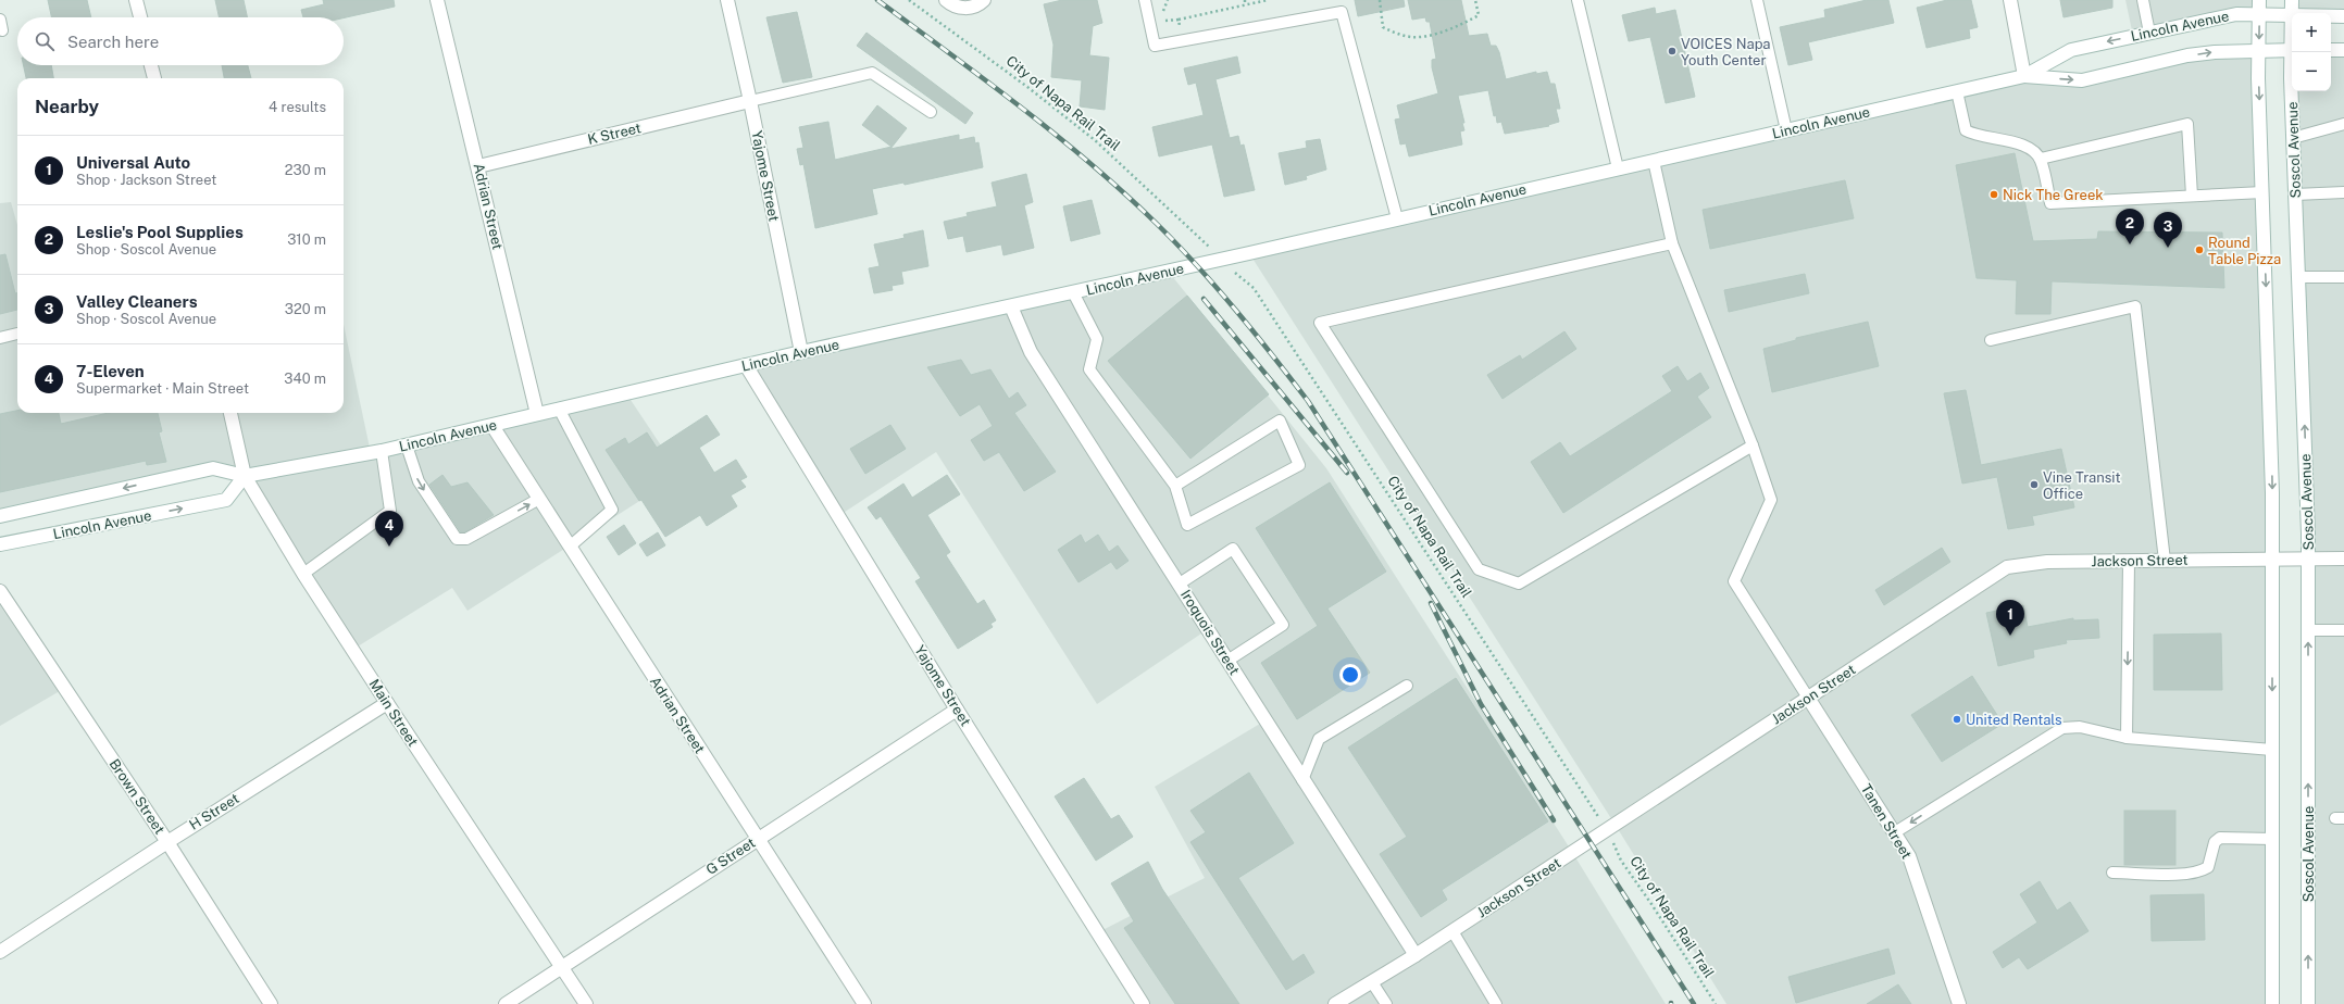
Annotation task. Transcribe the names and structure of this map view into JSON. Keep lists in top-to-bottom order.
{
  "streets": {
    "street": [
      "Lincoln Avenue",
      "K Street",
      "Soscol Avenue",
      "Yajome Street",
      "Adrian Street",
      "Jackson Street",
      "Iroquois Street",
      "Main Street",
      "Brown Street",
      "H Street",
      "Tanen Street",
      "G Street"
    ],
    "path": ["City of Napa Rail Trail"]
  },
  "crossings": [
    ["Lincoln Avenue", "Yajome Street"],
    ["Lincoln Avenue", "Adrian Street"],
    ["Lincoln Avenue", "Iroquois Street"],
    ["Lincoln Avenue", "Main Street"],
    ["K Street", "Yajome Street"],
    ["K Street", "Adrian Street"],
    ["Soscol Avenue", "Jackson Street"],
    ["Yajome Street", "G Street"],
    ["Adrian Street", "G Street"],
    ["Jackson Street", "Iroquois Street"],
    ["Jackson Street", "Tanen Street"],
    ["Main Street", "H Street"],
    ["Main Street", "G Street"],
    ["Brown Street", "H Street"]
  ],
  "places": [
    "VOICES Napa Youth Center",
    "Nick The Greek",
    "Round Table Pizza",
    "Vine Transit Office",
    "United Rentals"
  ],
  "page": {
    "map_buttons": ["+", "−"],
    "search": "Search here",
    "heading": ["Nearby", "4 results"],
    "list": [
      {
        "mark": "1",
        "name": "Universal Auto",
        "note": "Shop · Jackson Street",
        "value": "230 m"
      },
      {
        "mark": "2",
        "name": "Leslie's Pool Supplies",
        "note": "Shop · Soscol Avenue",
        "value": "310 m"
      },
      {
        "mark": "3",
        "name": "Valley Cleaners",
        "note": "Shop · Soscol Avenue",
        "value": "320 m"
      },
      {
        "mark": "4",
        "name": "7-Eleven",
        "note": "Supermarket · Main Street",
        "value": "340 m"
      }
    ],
    "pins": [
      "2",
      "3",
      "4",
      "1"
    ]
  }
}
